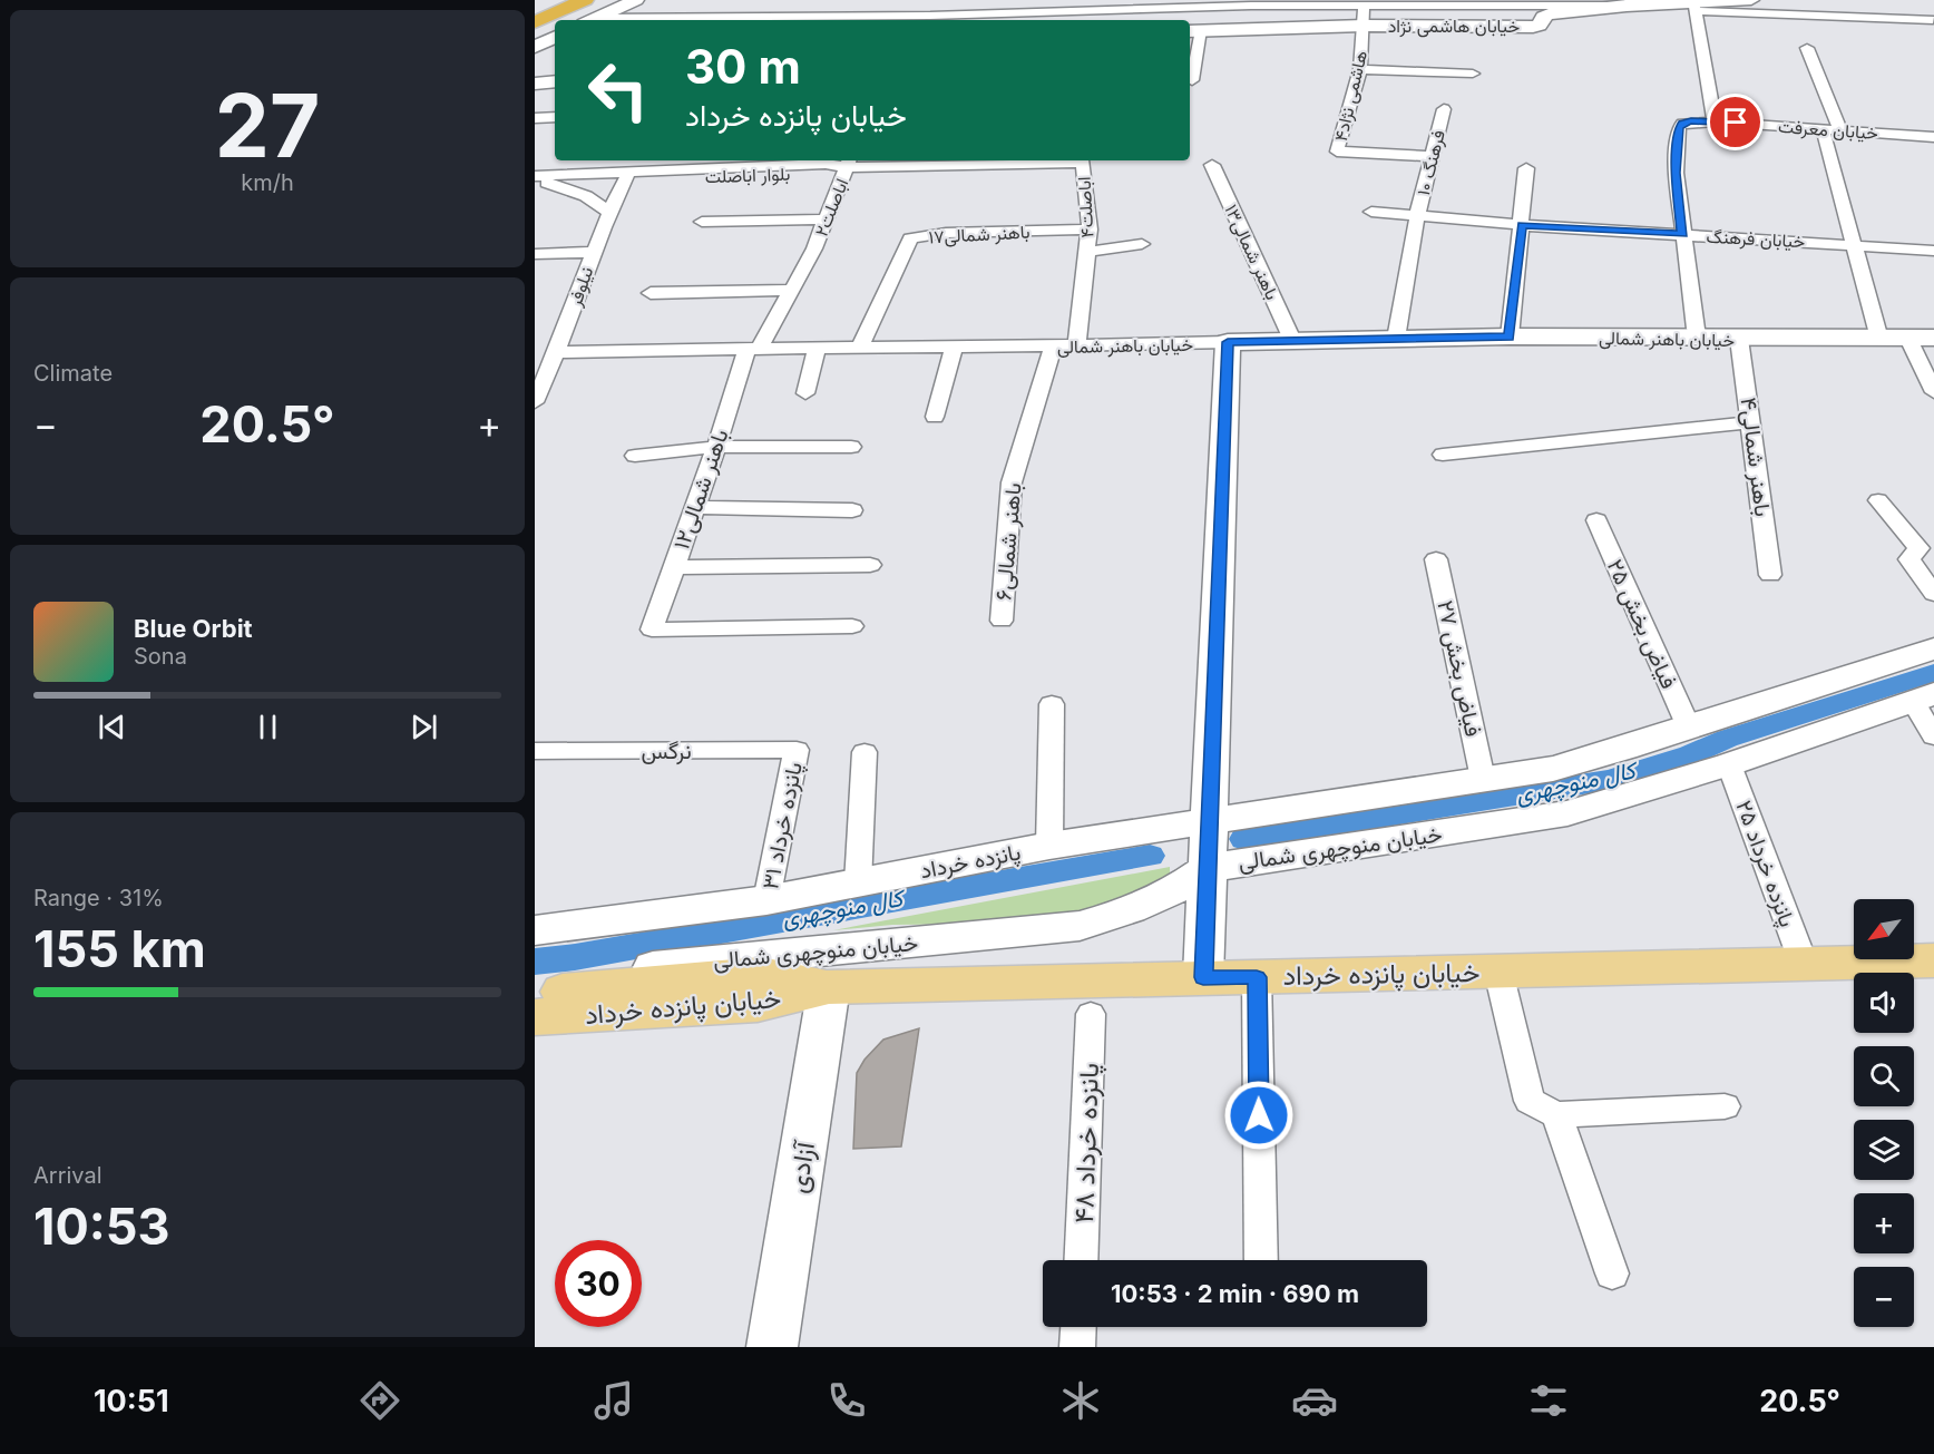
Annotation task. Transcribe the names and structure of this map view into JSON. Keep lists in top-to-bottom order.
{
  "streets": {
    "main road": ["خیابان پانزده خرداد"],
    "street": [
      "خیابان هاشمی نژاد",
      "هاشمی نژاد۴",
      "خیابان معرفت",
      "فرهنگ ۱۰",
      "بلوار اباصلت",
      "اباصلت۲",
      "اباصلت۴",
      "باهنر شمالی۱۷",
      "خیابان فرهنگ",
      "باهنر شمالی۱۳",
      "نیلوفر",
      "خیابان باهنر شمالی",
      "باهنر شمالی۴",
      "باهنر شمالی۱۲",
      "باهنر شمالی۶",
      "فیاض بخش ۲۵",
      "فیاض بخش ۲۷",
      "نرگس",
      "پانزده خرداد ۳۱",
      "خیابان منوچهری شمالی",
      "پانزده خرداد",
      "پانزده خرداد ۲۵",
      "پانزده خرداد ۴۸",
      "آزادی"
    ]
  },
  "crossings": [
    ["خیابان هاشمی نژاد", "هاشمی نژاد۴"],
    ["هاشمی نژاد۴", "فرهنگ ۱۰"],
    ["خیابان معرفت", "خیابان فرهنگ"],
    ["فرهنگ ۱۰", "خیابان فرهنگ"],
    ["فرهنگ ۱۰", "خیابان باهنر شمالی"],
    ["بلوار اباصلت", "اباصلت۲"],
    ["بلوار اباصلت", "اباصلت۴"],
    ["بلوار اباصلت", "نیلوفر"],
    ["اباصلت۲", "باهنر شمالی۱۲"],
    ["اباصلت۴", "باهنر شمالی۱۷"],
    ["اباصلت۴", "خیابان باهنر شمالی"],
    ["باهنر شمالی۱۷", "خیابان باهنر شمالی"],
    ["باهنر شمالی۱۳", "خیابان باهنر شمالی"],
    ["نیلوفر", "خیابان باهنر شمالی"],
    ["خیابان باهنر شمالی", "باهنر شمالی۴"],
    ["خیابان باهنر شمالی", "باهنر شمالی۱۲"],
    ["خیابان باهنر شمالی", "باهنر شمالی۶"],
    ["فیاض بخش ۲۵", "خیابان منوچهری شمالی"],
    ["فیاض بخش ۲۷", "خیابان منوچهری شمالی"],
    ["نرگس", "پانزده خرداد ۳۱"],
    ["پانزده خرداد ۳۱", "پانزده خرداد"],
    ["خیابان منوچهری شمالی", "پانزده خرداد"],
    ["خیابان منوچهری شمالی", "پانزده خرداد ۲۵"],
    ["خیابان منوچهری شمالی", "خیابان پانزده خرداد"],
    ["پانزده خرداد ۲۵", "خیابان پانزده خرداد"],
    ["خیابان پانزده خرداد", "آزادی"]
  ],
  "water": ["کال منوچهری"],
  "north": "bottom left",
  "page": {
    "tile": [
      ["27", "km/h"],
      "Climate",
      ["Range · 31%", "155 km"],
      ["Arrival", "10:53"]
    ],
    "turn": ["30 m", "خیابان پانزده خرداد"],
    "heat": ["−", "20.5°", "+"],
    "song": ["Blue Orbit", "Sona"],
    "map_buttons": ["+", "−"],
    "limit": "30",
    "trip": "10:53 · 2 min · 690 m",
    "tabs": ["10:51", "20.5°"]
  }
}
